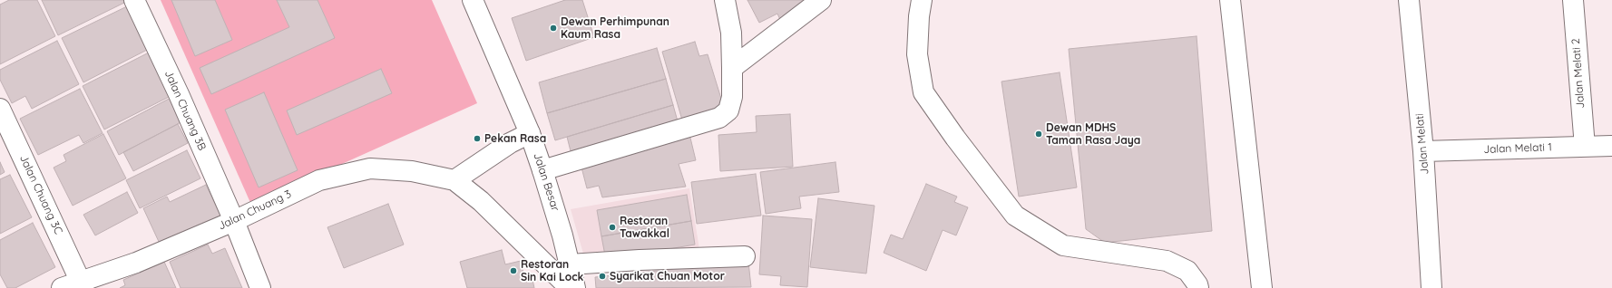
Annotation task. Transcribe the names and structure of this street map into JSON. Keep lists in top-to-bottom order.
{
  "streets": {
    "street": [
      "Jalan Melati 2",
      "Jalan Chuang 3B",
      "Jalan Melati",
      "Jalan Melati 1",
      "Jalan Besar",
      "Jalan Chuang 3C",
      "Jalan Chuang 3"
    ]
  },
  "crossings": [
    ["Jalan Melati 2", "Jalan Melati 1"],
    ["Jalan Chuang 3B", "Jalan Chuang 3"],
    ["Jalan Melati", "Jalan Melati 1"],
    ["Jalan Chuang 3C", "Jalan Chuang 3"]
  ],
  "places": [
    "Dewan Perhimpunan Kaum Rasa",
    "Dewan MDHS Taman Rasa Jaya",
    "Pekan Rasa",
    "Restoran Tawakkal",
    "Restoran Sin Kai Lock",
    "Syarikat Chuan Motor"
  ]
}
